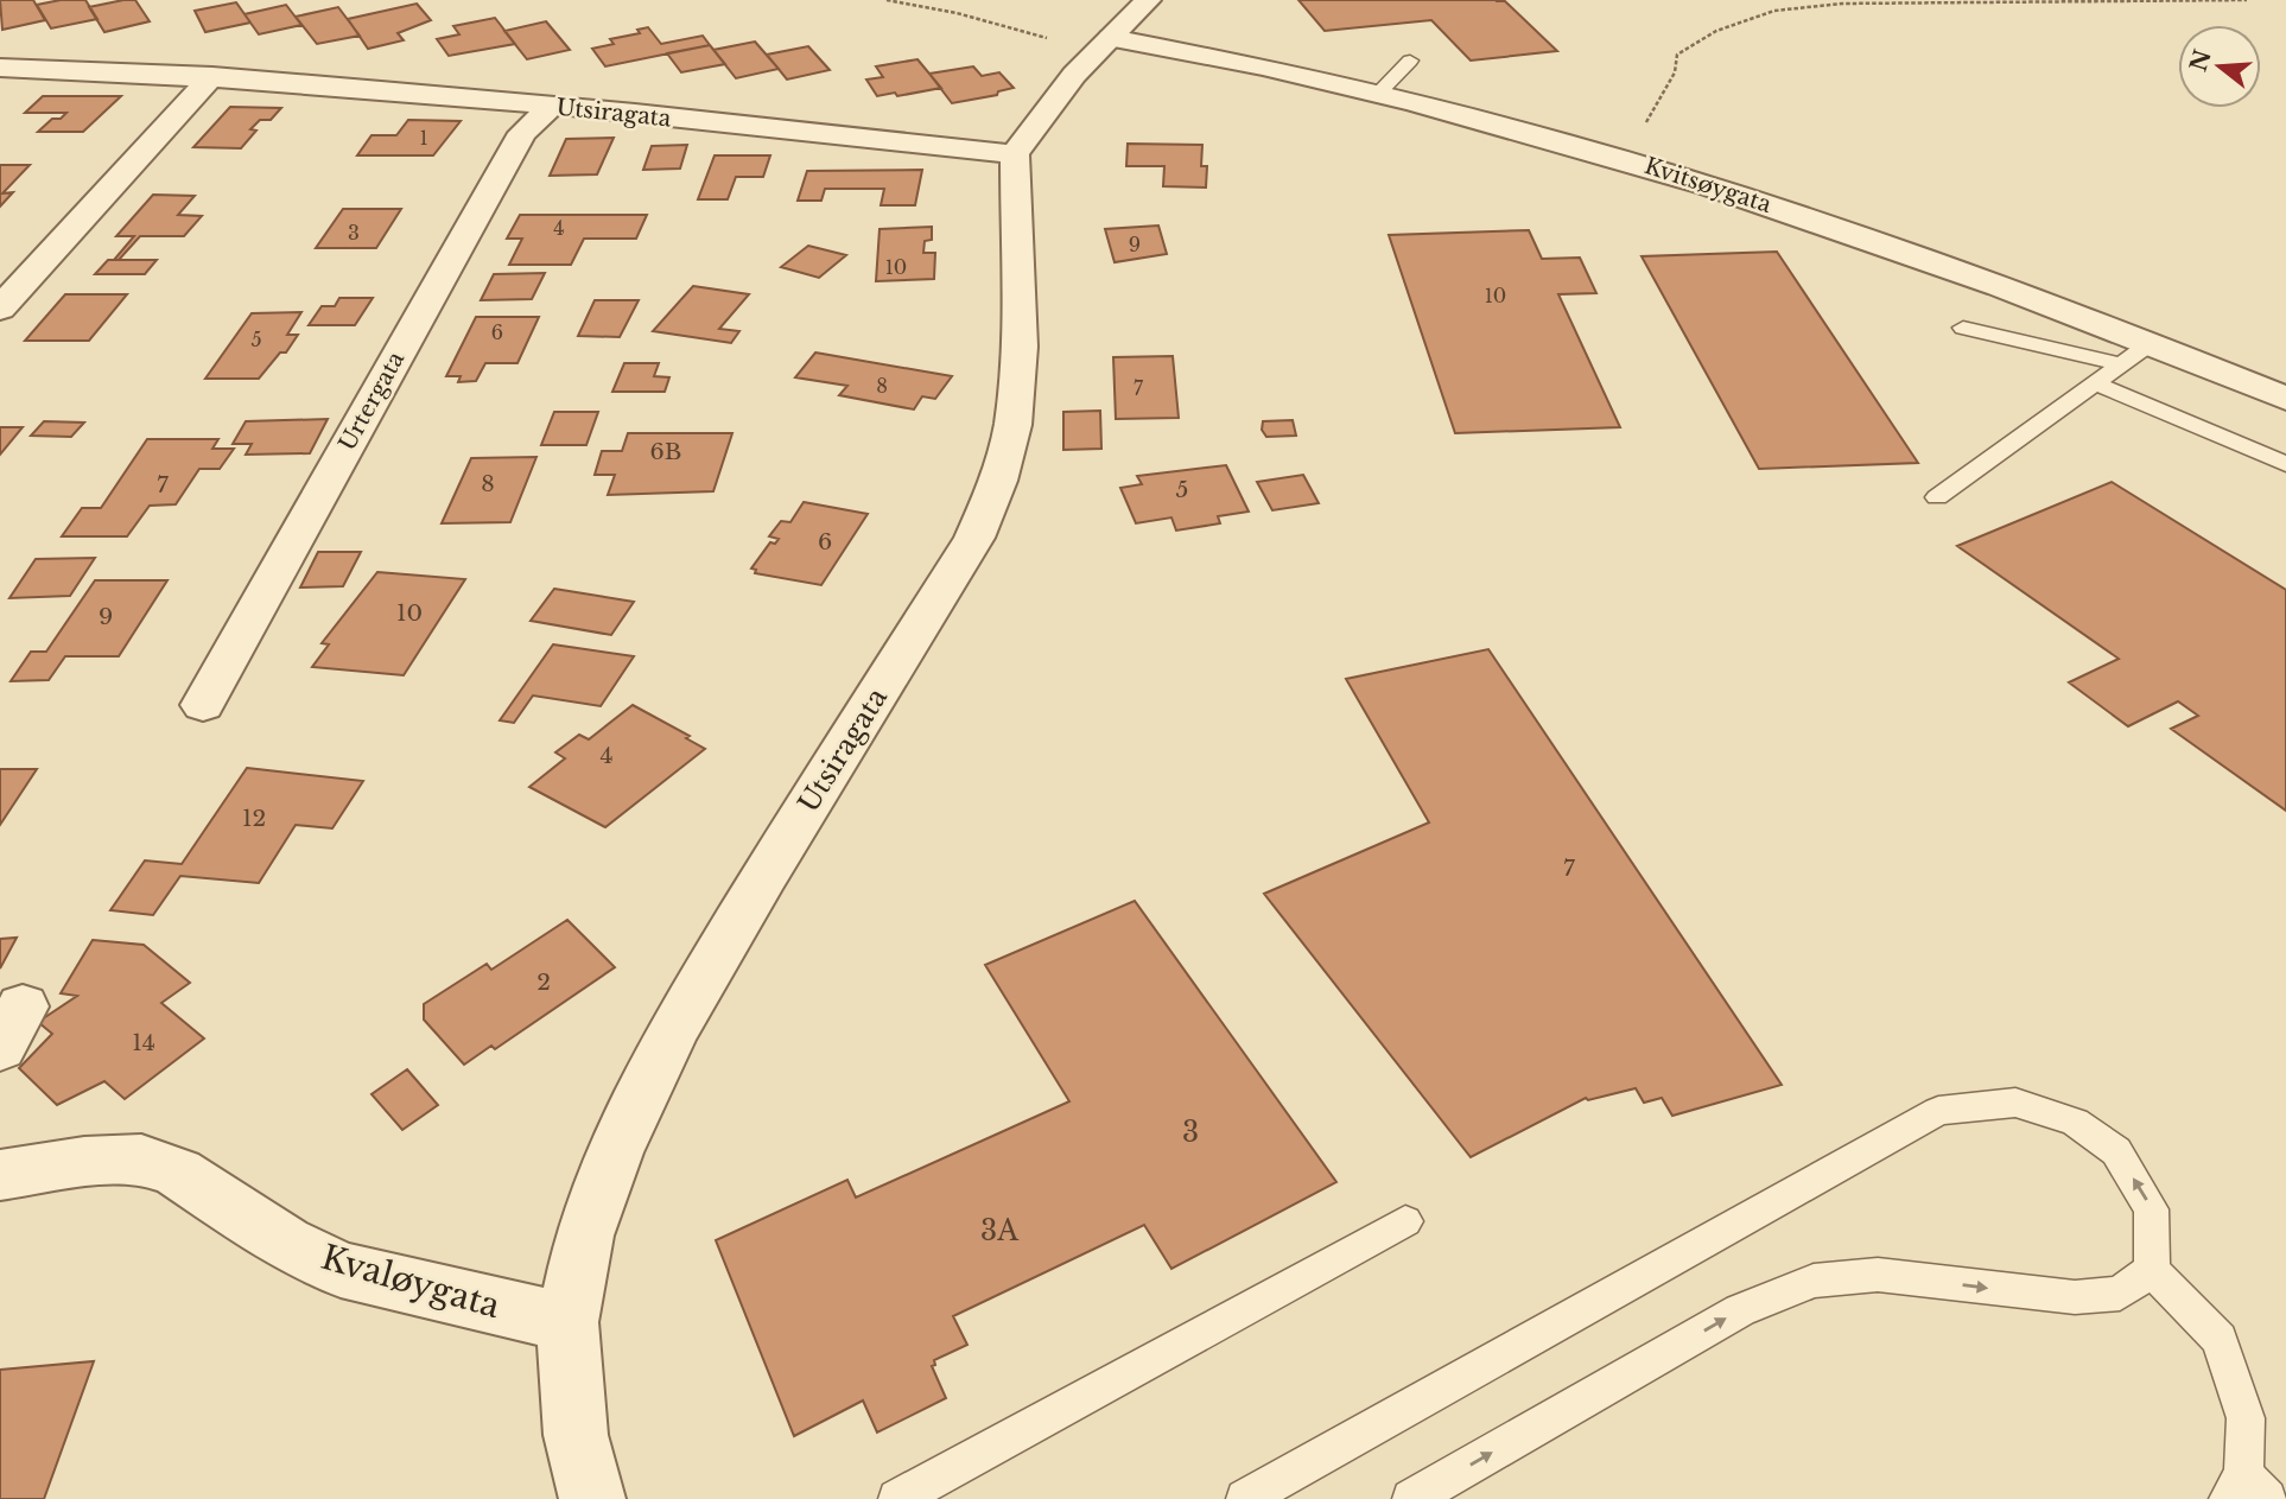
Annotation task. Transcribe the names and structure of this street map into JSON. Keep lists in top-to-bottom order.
{
  "streets": {
    "street": [
      "Utsiragata",
      "Kvitsøygata",
      "Urtergata",
      "Kvaløygata"
    ]
  },
  "crossings": [
    ["Utsiragata", "Urtergata"],
    ["Utsiragata", "Kvaløygata"]
  ],
  "house_numbers": [
    "1",
    "4",
    "3",
    "9",
    "10",
    "10",
    "6",
    "5",
    "8",
    "7",
    "6B",
    "8",
    "7",
    "5",
    "6",
    "10",
    "9",
    "4",
    "12",
    "7",
    "2",
    "14",
    "3",
    "3A"
  ],
  "north": "left"
}
